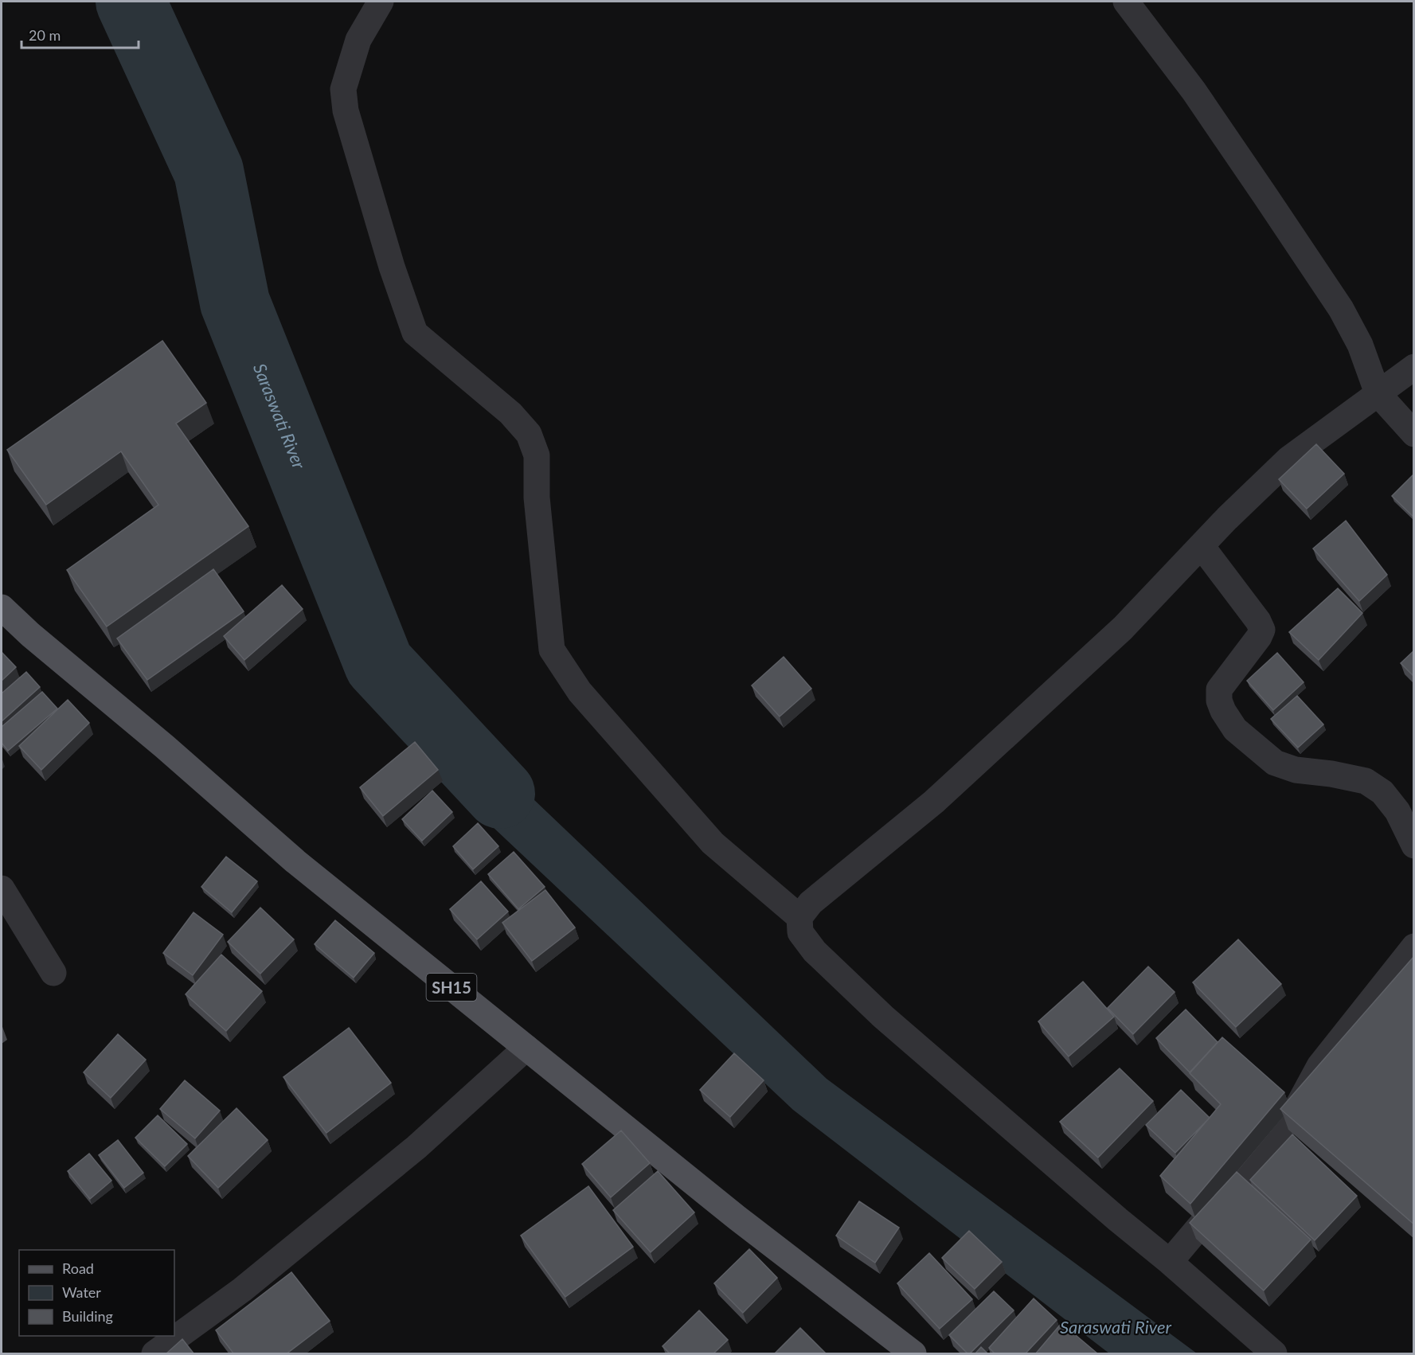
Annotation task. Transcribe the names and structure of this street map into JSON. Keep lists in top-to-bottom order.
{
  "streets": {
    "main road": ["SH15"]
  },
  "water": ["Saraswati River"],
  "legend": ["Road", "Water", "Building"],
  "scale_bar": "20 m"
}
